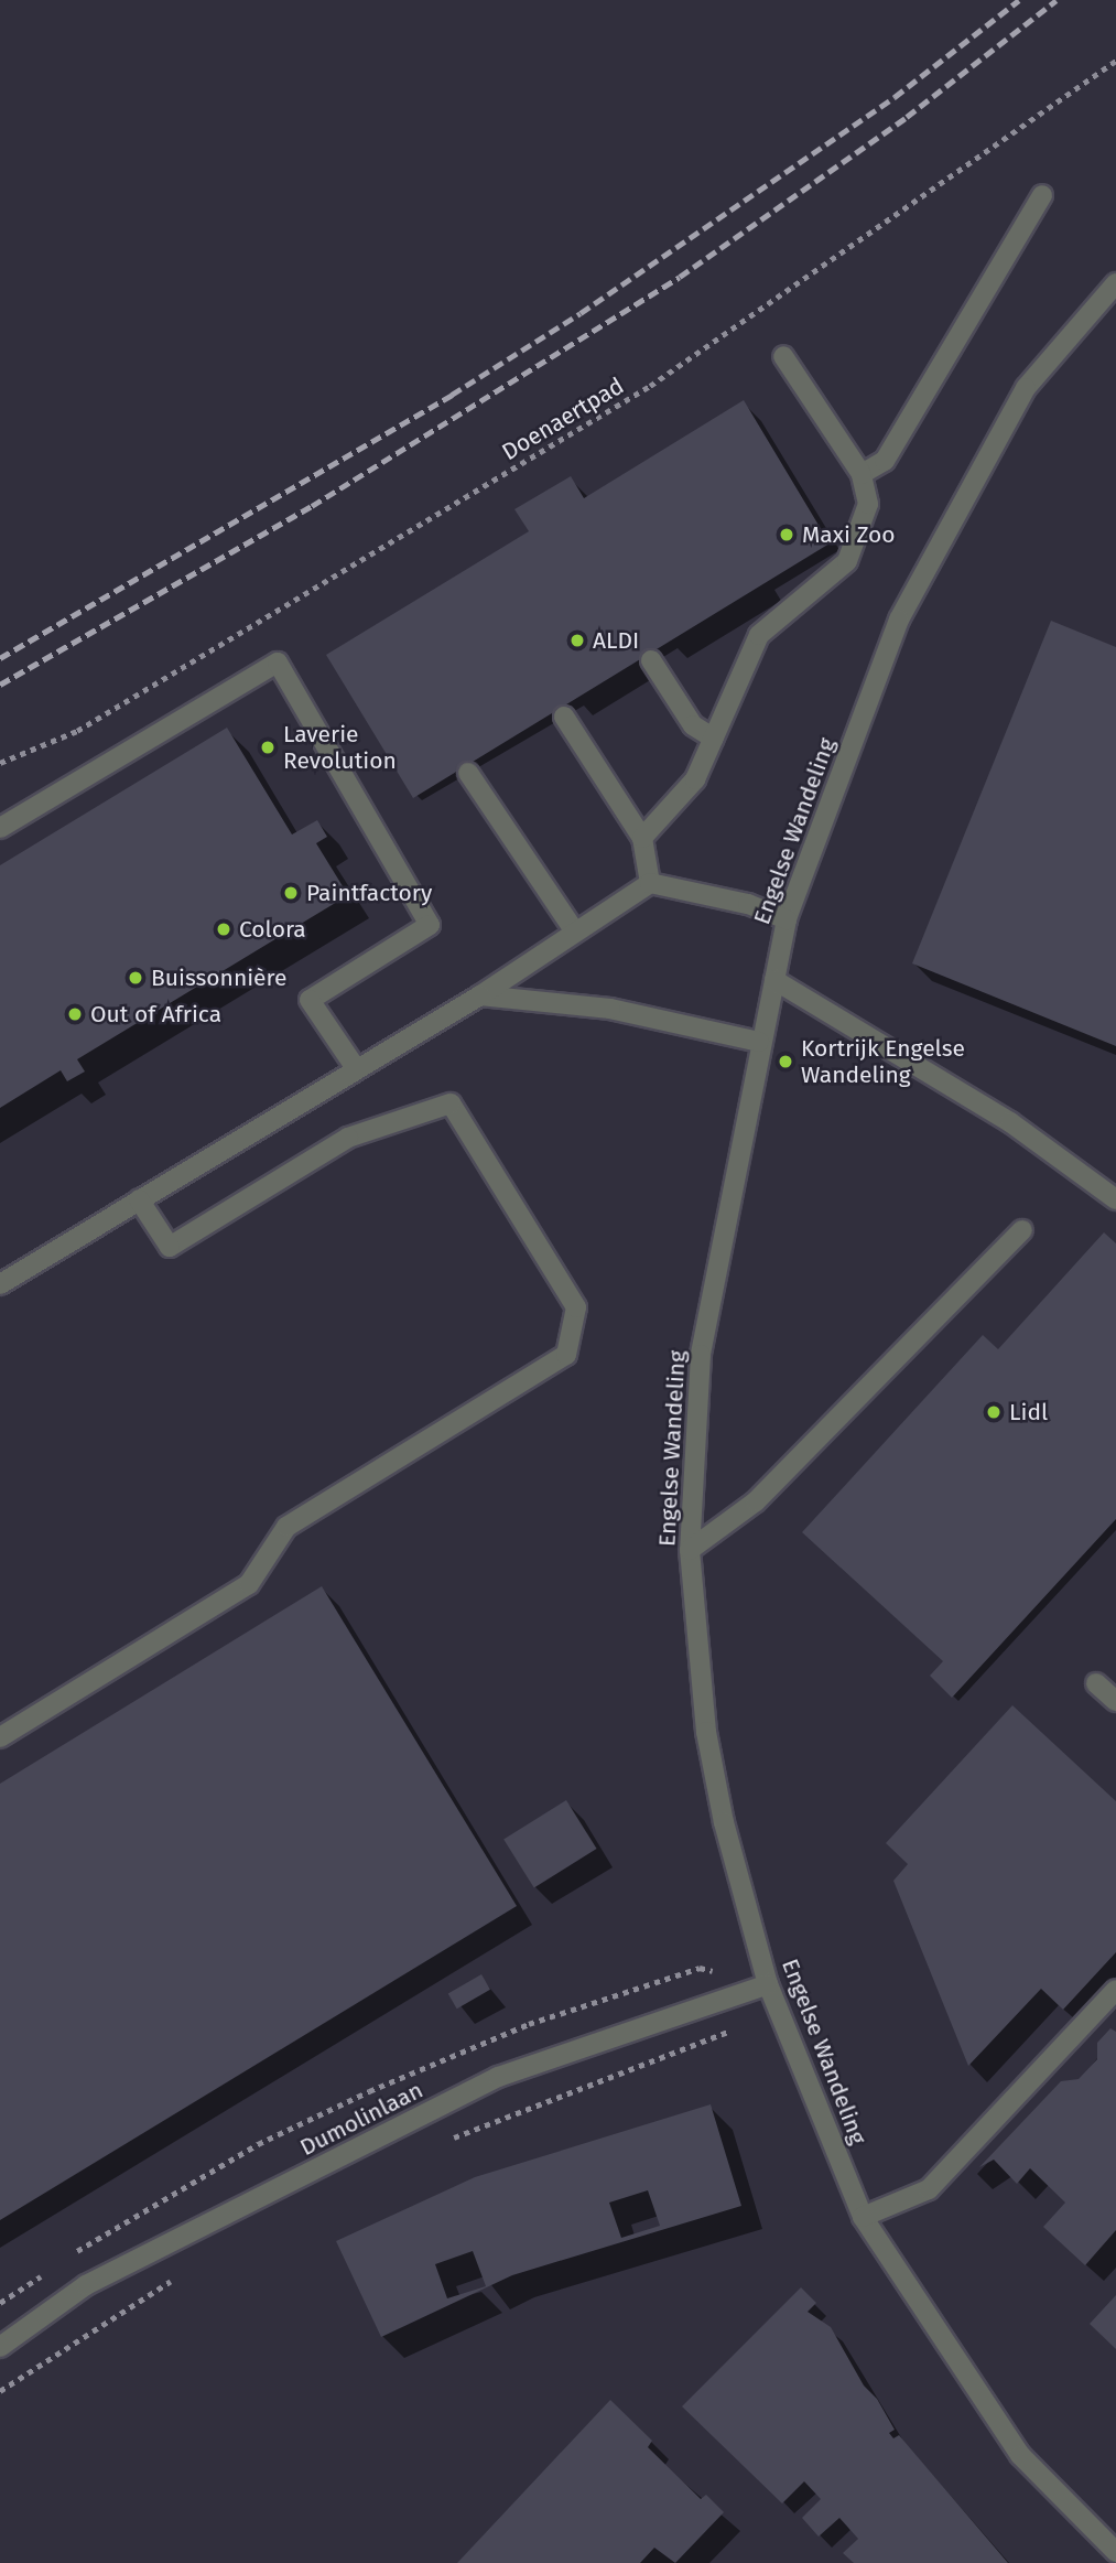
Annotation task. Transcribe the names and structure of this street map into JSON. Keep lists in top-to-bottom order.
{
  "streets": {
    "street": ["Engelse Wandeling", "Dumolinlaan"],
    "path": ["Doenaertpad"]
  },
  "crossings": [
    ["Engelse Wandeling", "Dumolinlaan"]
  ],
  "places": [
    "Maxi Zoo",
    "ALDI",
    "Laverie Revolution",
    "Paintfactory",
    "Colora",
    "Buissonnière",
    "Out of Africa",
    "Kortrijk Engelse Wandeling",
    "Lidl"
  ]
}
